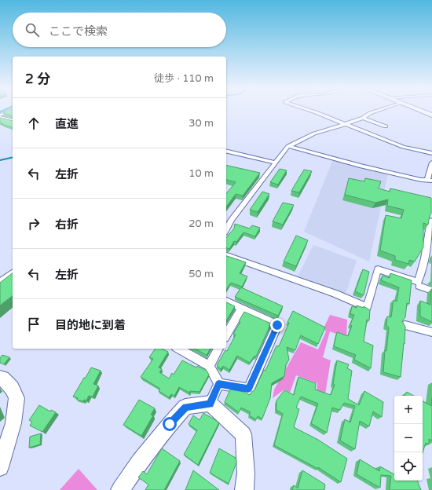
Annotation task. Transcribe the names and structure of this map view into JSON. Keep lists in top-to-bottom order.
{
  "page": {
    "search": "ここで検索",
    "heading": ["2 分", "徒歩 · 110 m"],
    "list": [
      ["直進", "30 m"],
      ["左折", "10 m"],
      ["右折", "20 m"],
      ["左折", "50 m"],
      "目的地に到着"
    ],
    "map_buttons": ["+", "−"]
  }
}
